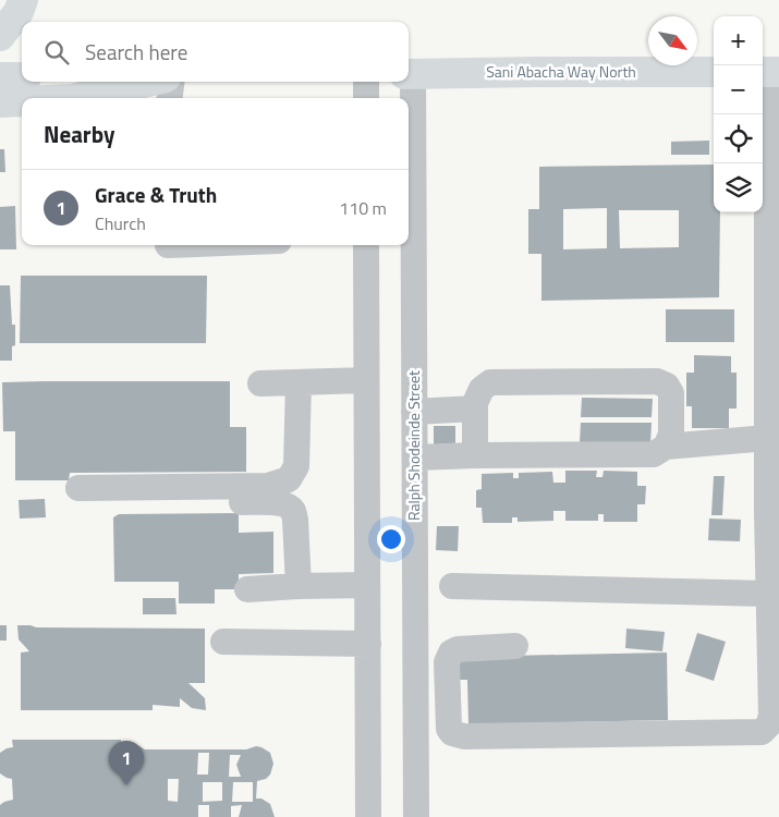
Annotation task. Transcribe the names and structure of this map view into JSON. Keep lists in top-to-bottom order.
{
  "streets": {
    "highway": ["Sani Abacha Way North"],
    "street": ["Ralph Shodeinde Street"]
  },
  "crossings": [
    ["Sani Abacha Way North", "Ralph Shodeinde Street"]
  ],
  "north": "bottom right",
  "page": {
    "map_buttons": ["+", "−"],
    "search": "Search here",
    "heading": "Nearby",
    "list": [
      {
        "mark": "1",
        "name": "Grace & Truth",
        "note": "Church",
        "value": "110 m"
      }
    ],
    "pins": "1"
  }
}
